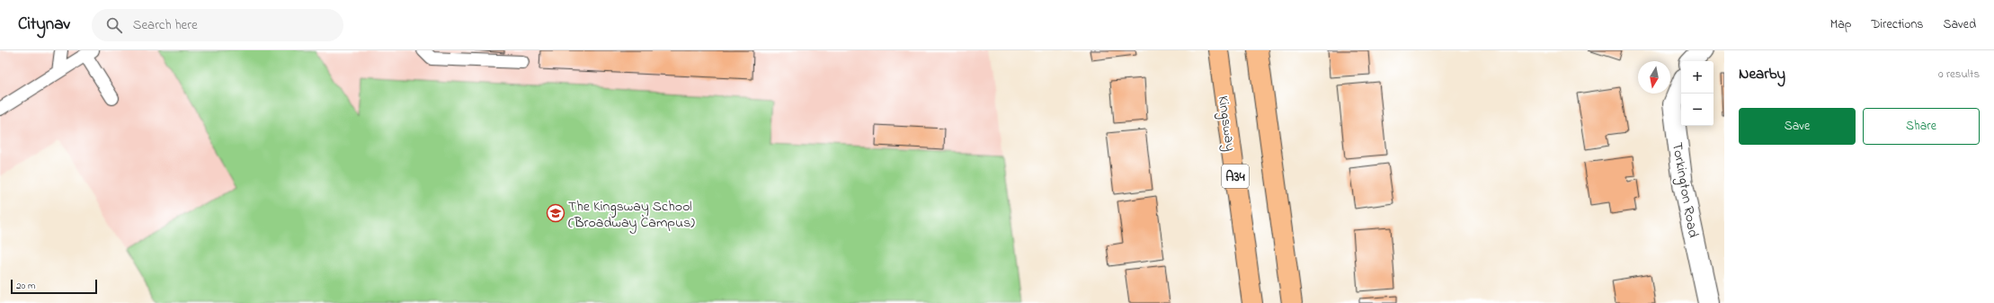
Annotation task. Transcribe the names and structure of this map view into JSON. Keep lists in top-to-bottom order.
{
  "streets": {
    "highway": ["Kingsway", "A34"],
    "street": ["Torkington Road"]
  },
  "places": {
    "school or university": ["The Kingsway School (Broadway Campus)"]
  },
  "scale_bar": "20 m",
  "north": "bottom",
  "page": {
    "header": "Citynav",
    "search": "Search here",
    "nav": ["Map", "Directions", "Saved"],
    "heading": ["Nearby", "0 results"],
    "map_buttons": ["+", "−"],
    "buttons": ["Save", "Share"],
    "scale": "20 m"
  }
}
